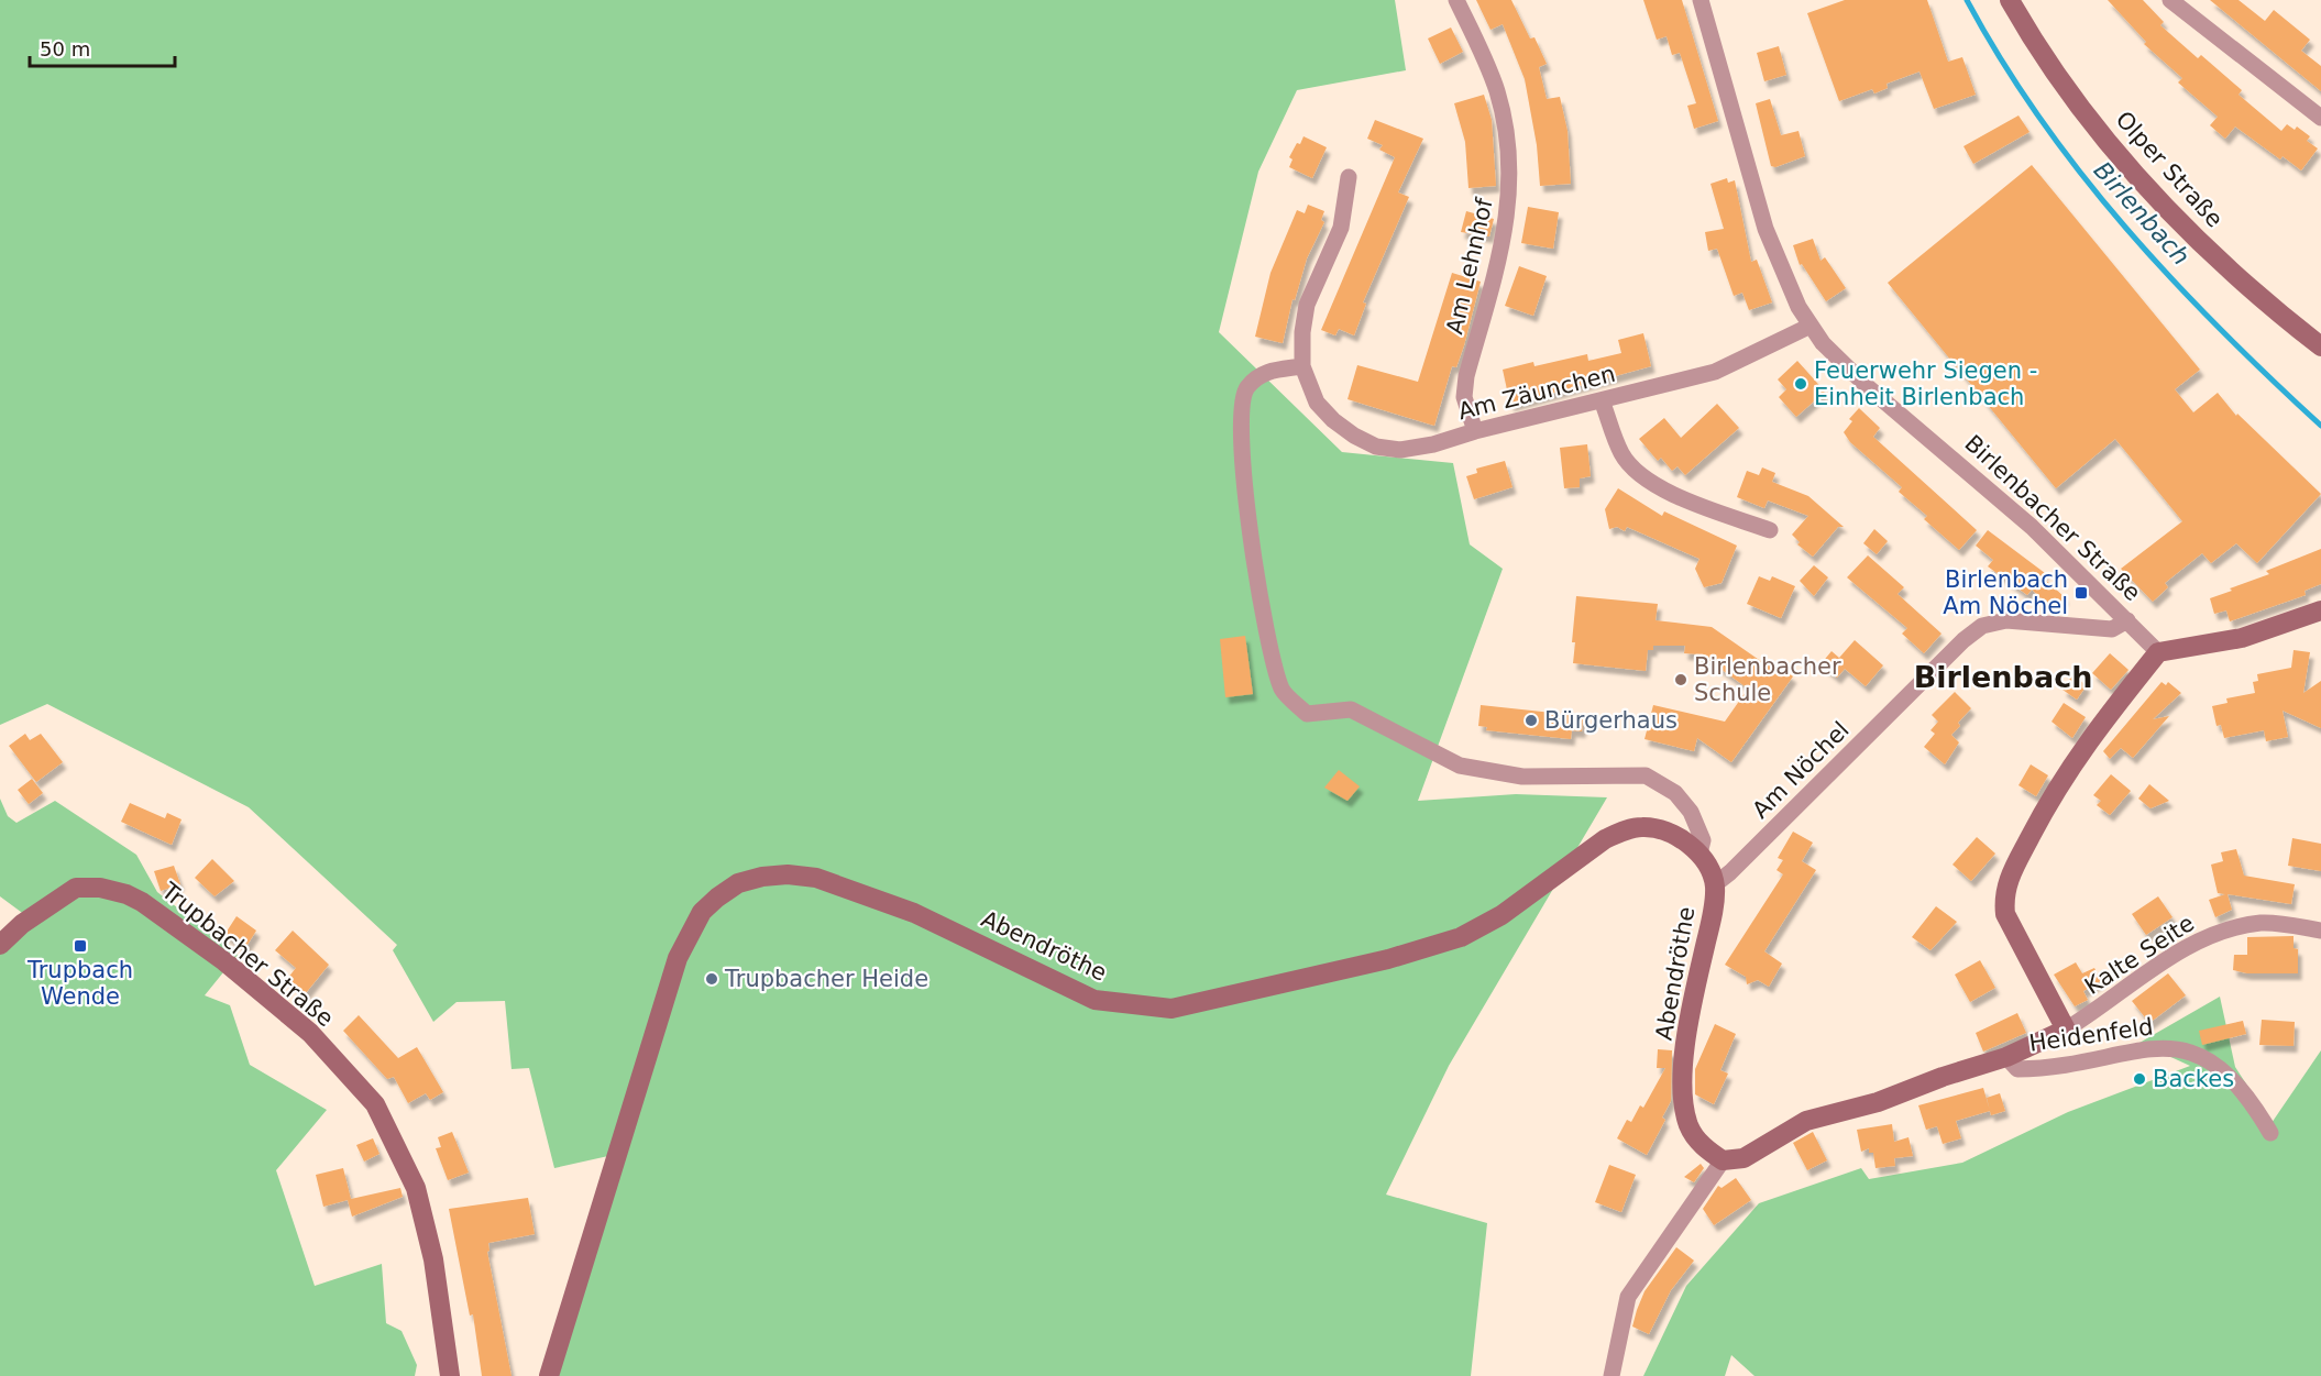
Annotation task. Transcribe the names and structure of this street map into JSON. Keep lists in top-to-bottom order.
{
  "streets": {
    "street": [
      "Olper Straße",
      "Am Lehnhof",
      "Am Zäunchen",
      "Birlenbacher Straße",
      "Am Nöchel",
      "Abendröthe",
      "Trupbacher Straße",
      "Kalte Seite",
      "Heidenfeld"
    ]
  },
  "crossings": [
    ["Am Lehnhof", "Am Zäunchen"],
    ["Am Zäunchen", "Birlenbacher Straße"],
    ["Birlenbacher Straße", "Am Nöchel"],
    ["Am Nöchel", "Abendröthe"]
  ],
  "districts": ["Birlenbach"],
  "water": ["Birlenbach"],
  "places": {
    "other": [
      "Feuerwehr Siegen - Einheit Birlenbach",
      "Birlenbacher Schule",
      "Bürgerhaus",
      "Trupbacher Heide",
      "Backes"
    ],
    "transit": ["Birlenbach Am Nöchel", "Trupbach Wende"]
  },
  "scale_bar": "50 m"
}
